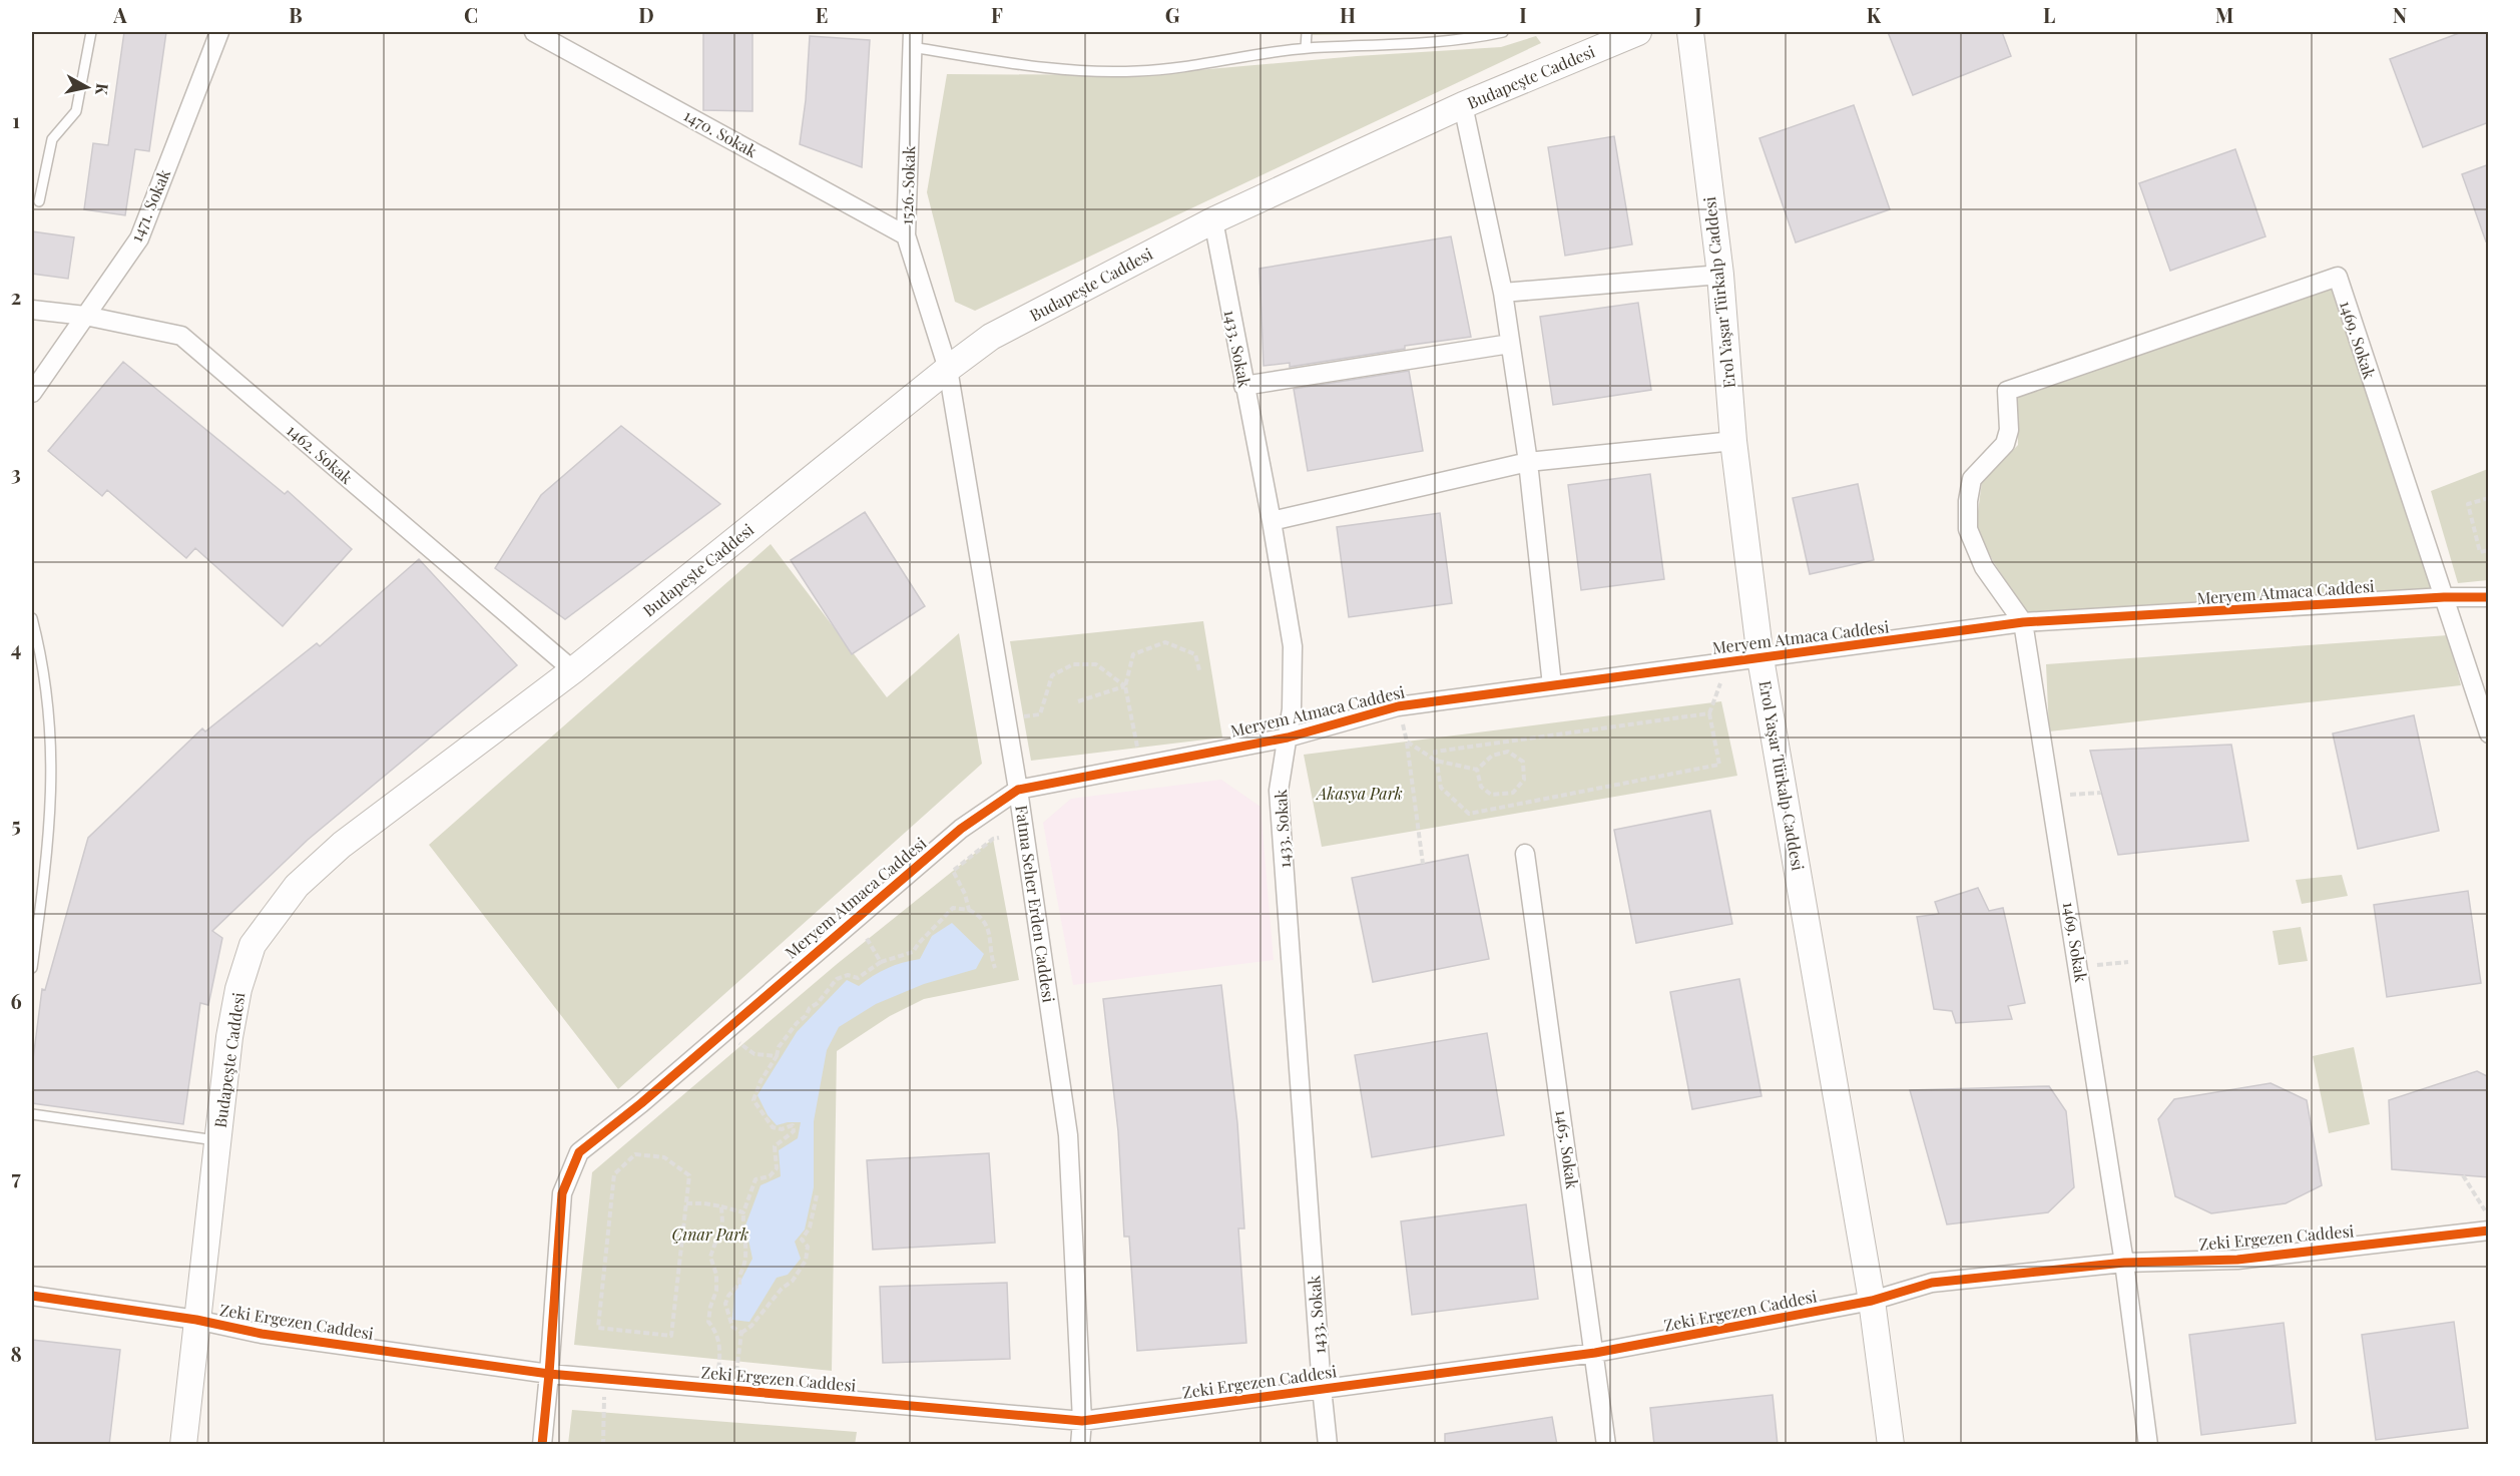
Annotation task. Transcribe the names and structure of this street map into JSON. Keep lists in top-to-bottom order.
{
  "streets": {
    "street": [
      "Budapeşte Caddesi",
      "1470. Sokak",
      "1526. Sokak",
      "1471. Sokak",
      "Erol Yaşar Türkalp Caddesi",
      "1469. Sokak",
      "1433. Sokak",
      "1462. Sokak",
      "Meryem Atmaca Caddesi",
      "Fatma Seher Erden Caddesi",
      "1465. Sokak",
      "Zeki Ergezen Caddesi"
    ]
  },
  "crossings": [
    ["Budapeşte Caddesi", "1526. Sokak"],
    ["Budapeşte Caddesi", "1433. Sokak"],
    ["Budapeşte Caddesi", "1462. Sokak"],
    ["Budapeşte Caddesi", "Fatma Seher Erden Caddesi"],
    ["Budapeşte Caddesi", "Zeki Ergezen Caddesi"],
    ["1470. Sokak", "1526. Sokak"],
    ["1526. Sokak", "Fatma Seher Erden Caddesi"],
    ["1471. Sokak", "1462. Sokak"],
    ["Erol Yaşar Türkalp Caddesi", "Meryem Atmaca Caddesi"],
    ["Erol Yaşar Türkalp Caddesi", "Zeki Ergezen Caddesi"],
    ["1469. Sokak", "Meryem Atmaca Caddesi"],
    ["1469. Sokak", "Zeki Ergezen Caddesi"],
    ["1433. Sokak", "Meryem Atmaca Caddesi"],
    ["1433. Sokak", "Zeki Ergezen Caddesi"],
    ["Meryem Atmaca Caddesi", "Fatma Seher Erden Caddesi"],
    ["Meryem Atmaca Caddesi", "Zeki Ergezen Caddesi"],
    ["Fatma Seher Erden Caddesi", "Zeki Ergezen Caddesi"],
    ["1465. Sokak", "Zeki Ergezen Caddesi"]
  ],
  "parks": ["Akasya Park", "Çınar Park"],
  "north": "right",
  "grid": {
    "columns": [
      "A",
      "B",
      "C",
      "D",
      "E",
      "F",
      "G",
      "H",
      "I",
      "J",
      "K",
      "L",
      "M",
      "N"
    ],
    "rows": [
      "1",
      "2",
      "3",
      "4",
      "5",
      "6",
      "7",
      "8"
    ]
  }
}
